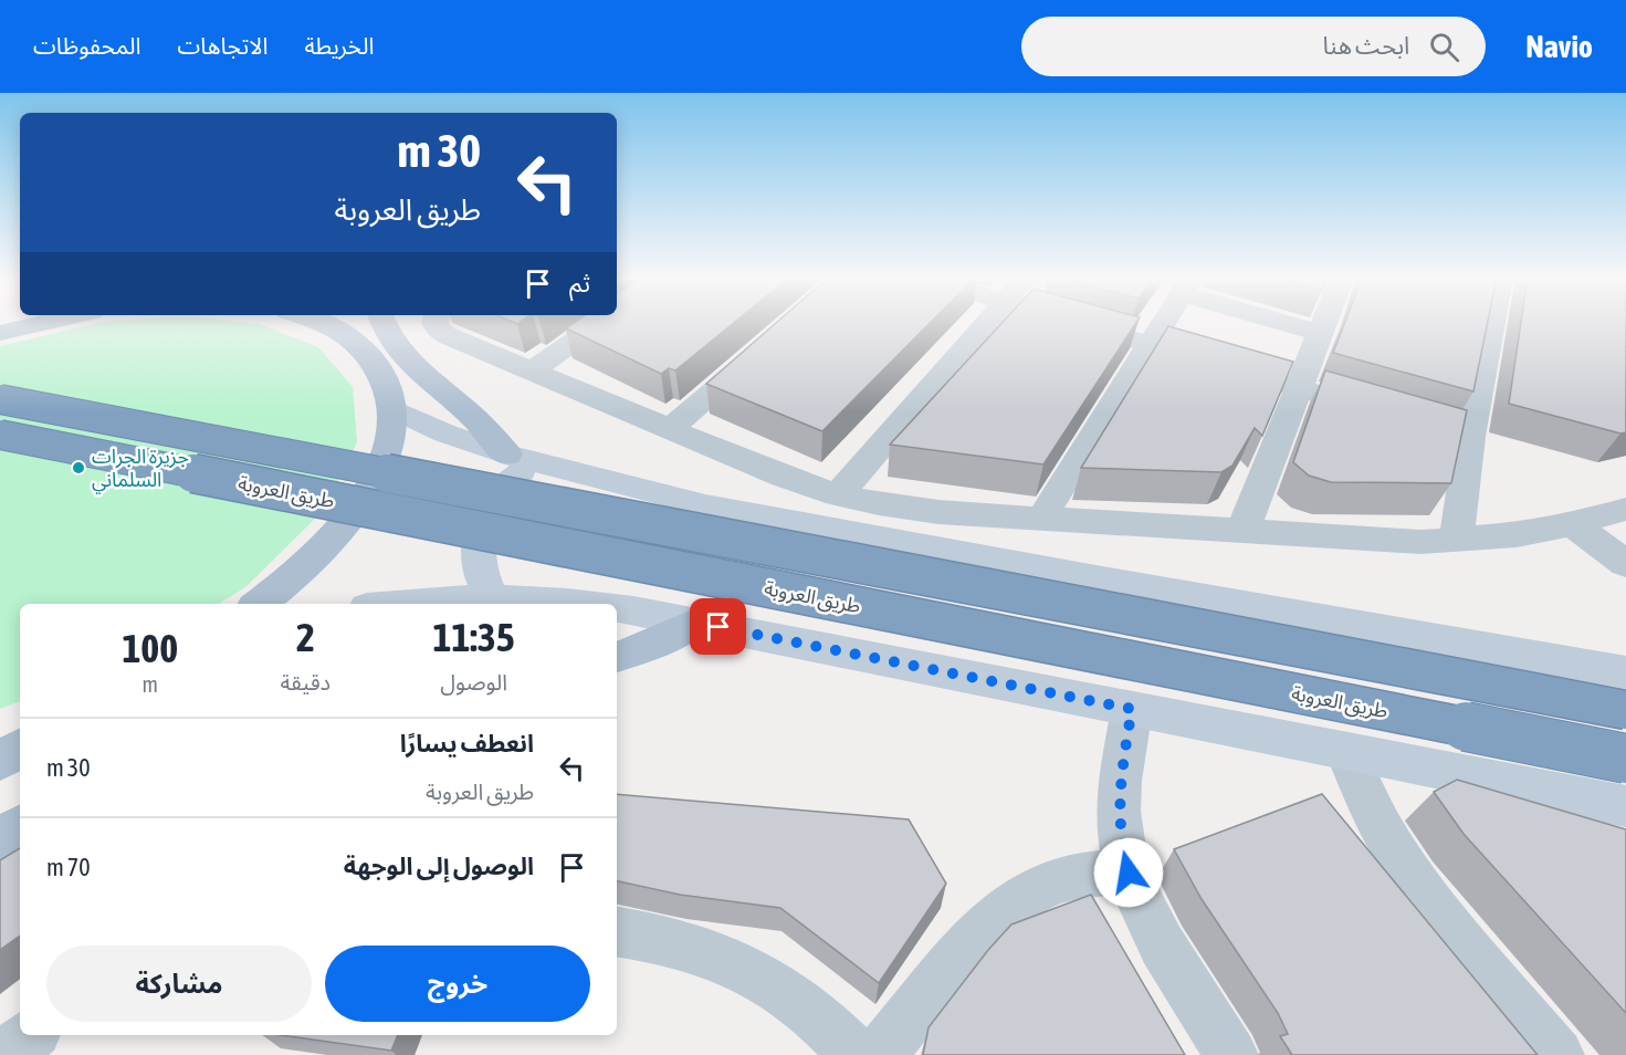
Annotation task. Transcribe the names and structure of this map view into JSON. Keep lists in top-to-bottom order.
{
  "streets": {
    "highway": ["طريق العروبة"]
  },
  "places": ["جزيرة الجرات السلماني"],
  "page": {
    "header": "Navio",
    "search": "ابحث هنا",
    "nav": ["الخريطة", "الاتجاهات", "المحفوظات"],
    "turn": ["30 m", "طريق العروبة"],
    "then": "ثم",
    "eta": [
      "11:35",
      "الوصول",
      "2",
      "دقيقة",
      "100",
      "m"
    ],
    "list": [
      {
        "name": "انعطف يسارًا",
        "note": "طريق العروبة",
        "value": "30 m"
      },
      {
        "name": "الوصول إلى الوجهة",
        "value": "70 m"
      }
    ],
    "buttons": ["خروج", "مشاركة"]
  }
}
